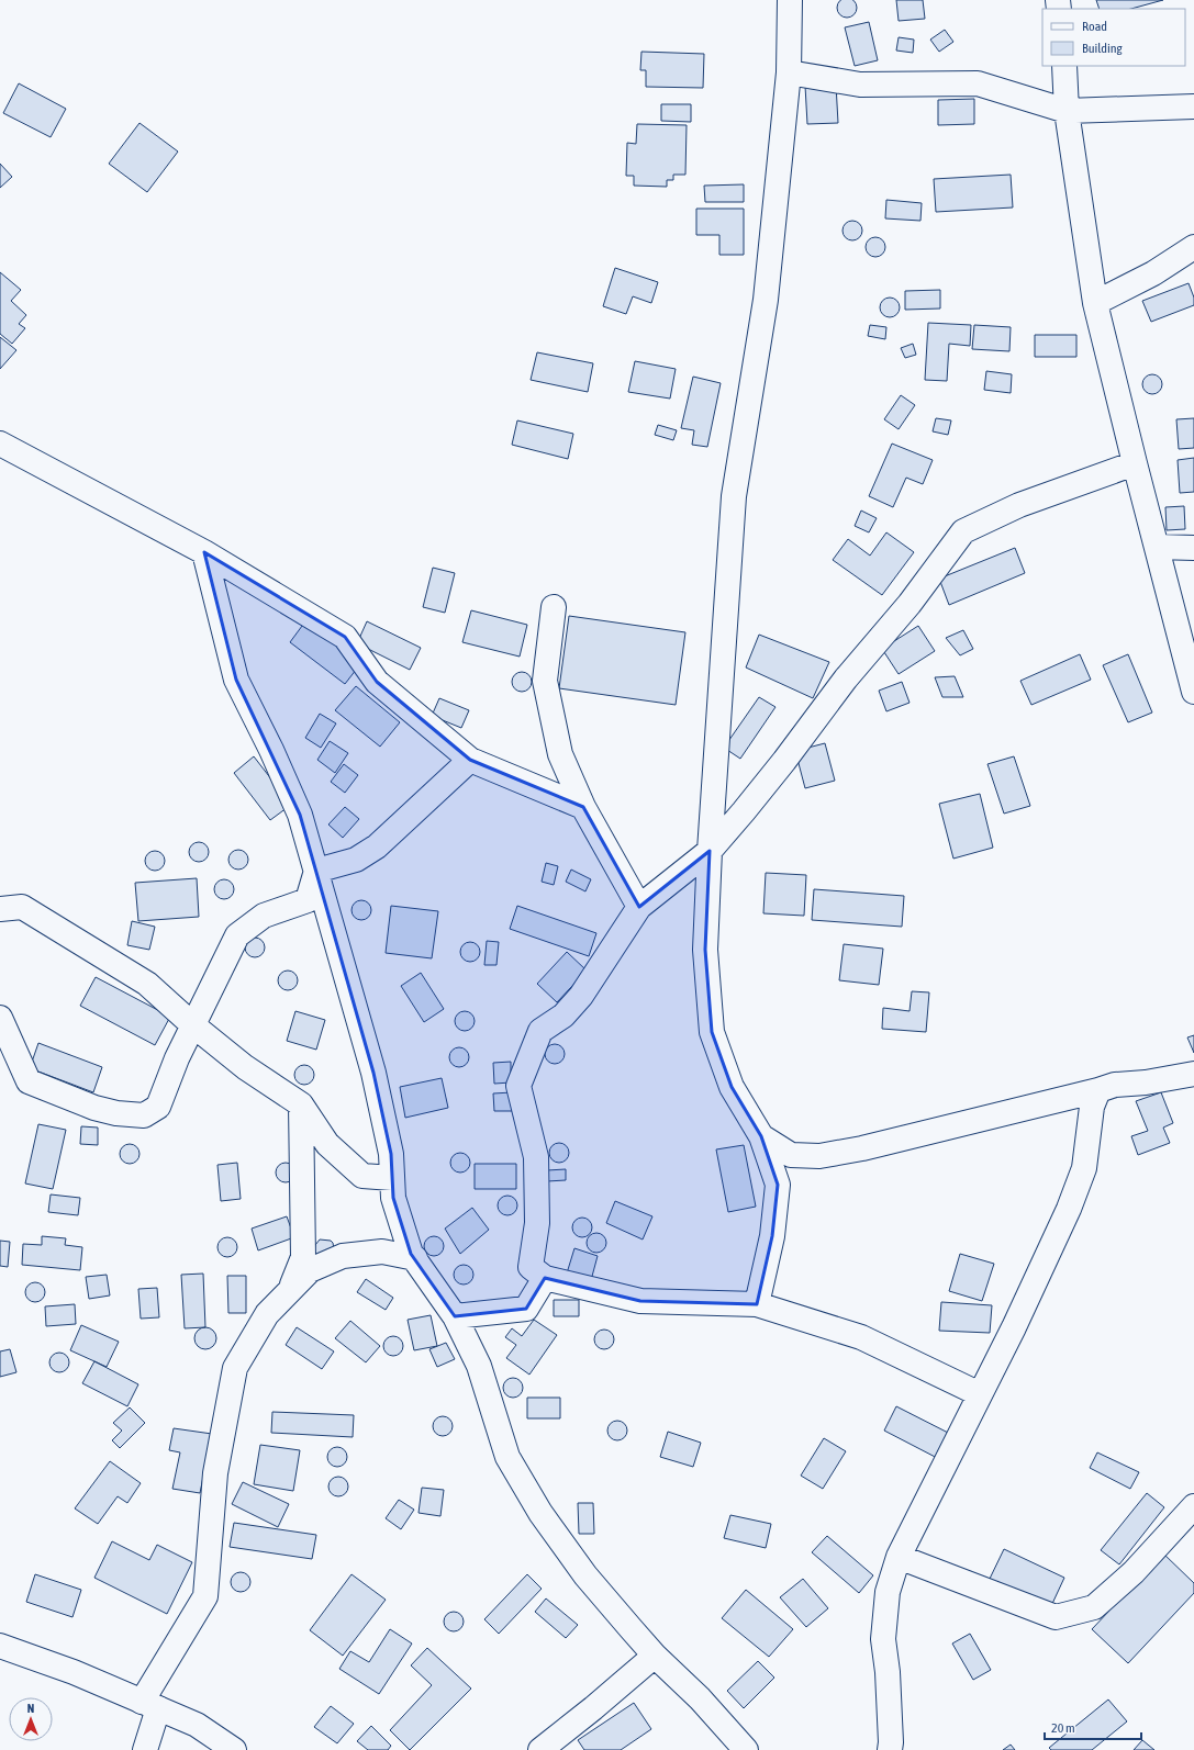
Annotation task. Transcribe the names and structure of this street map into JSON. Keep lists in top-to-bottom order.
{
  "legend": ["Road", "Building"],
  "scale_bar": "20 m",
  "north": "top"
}
